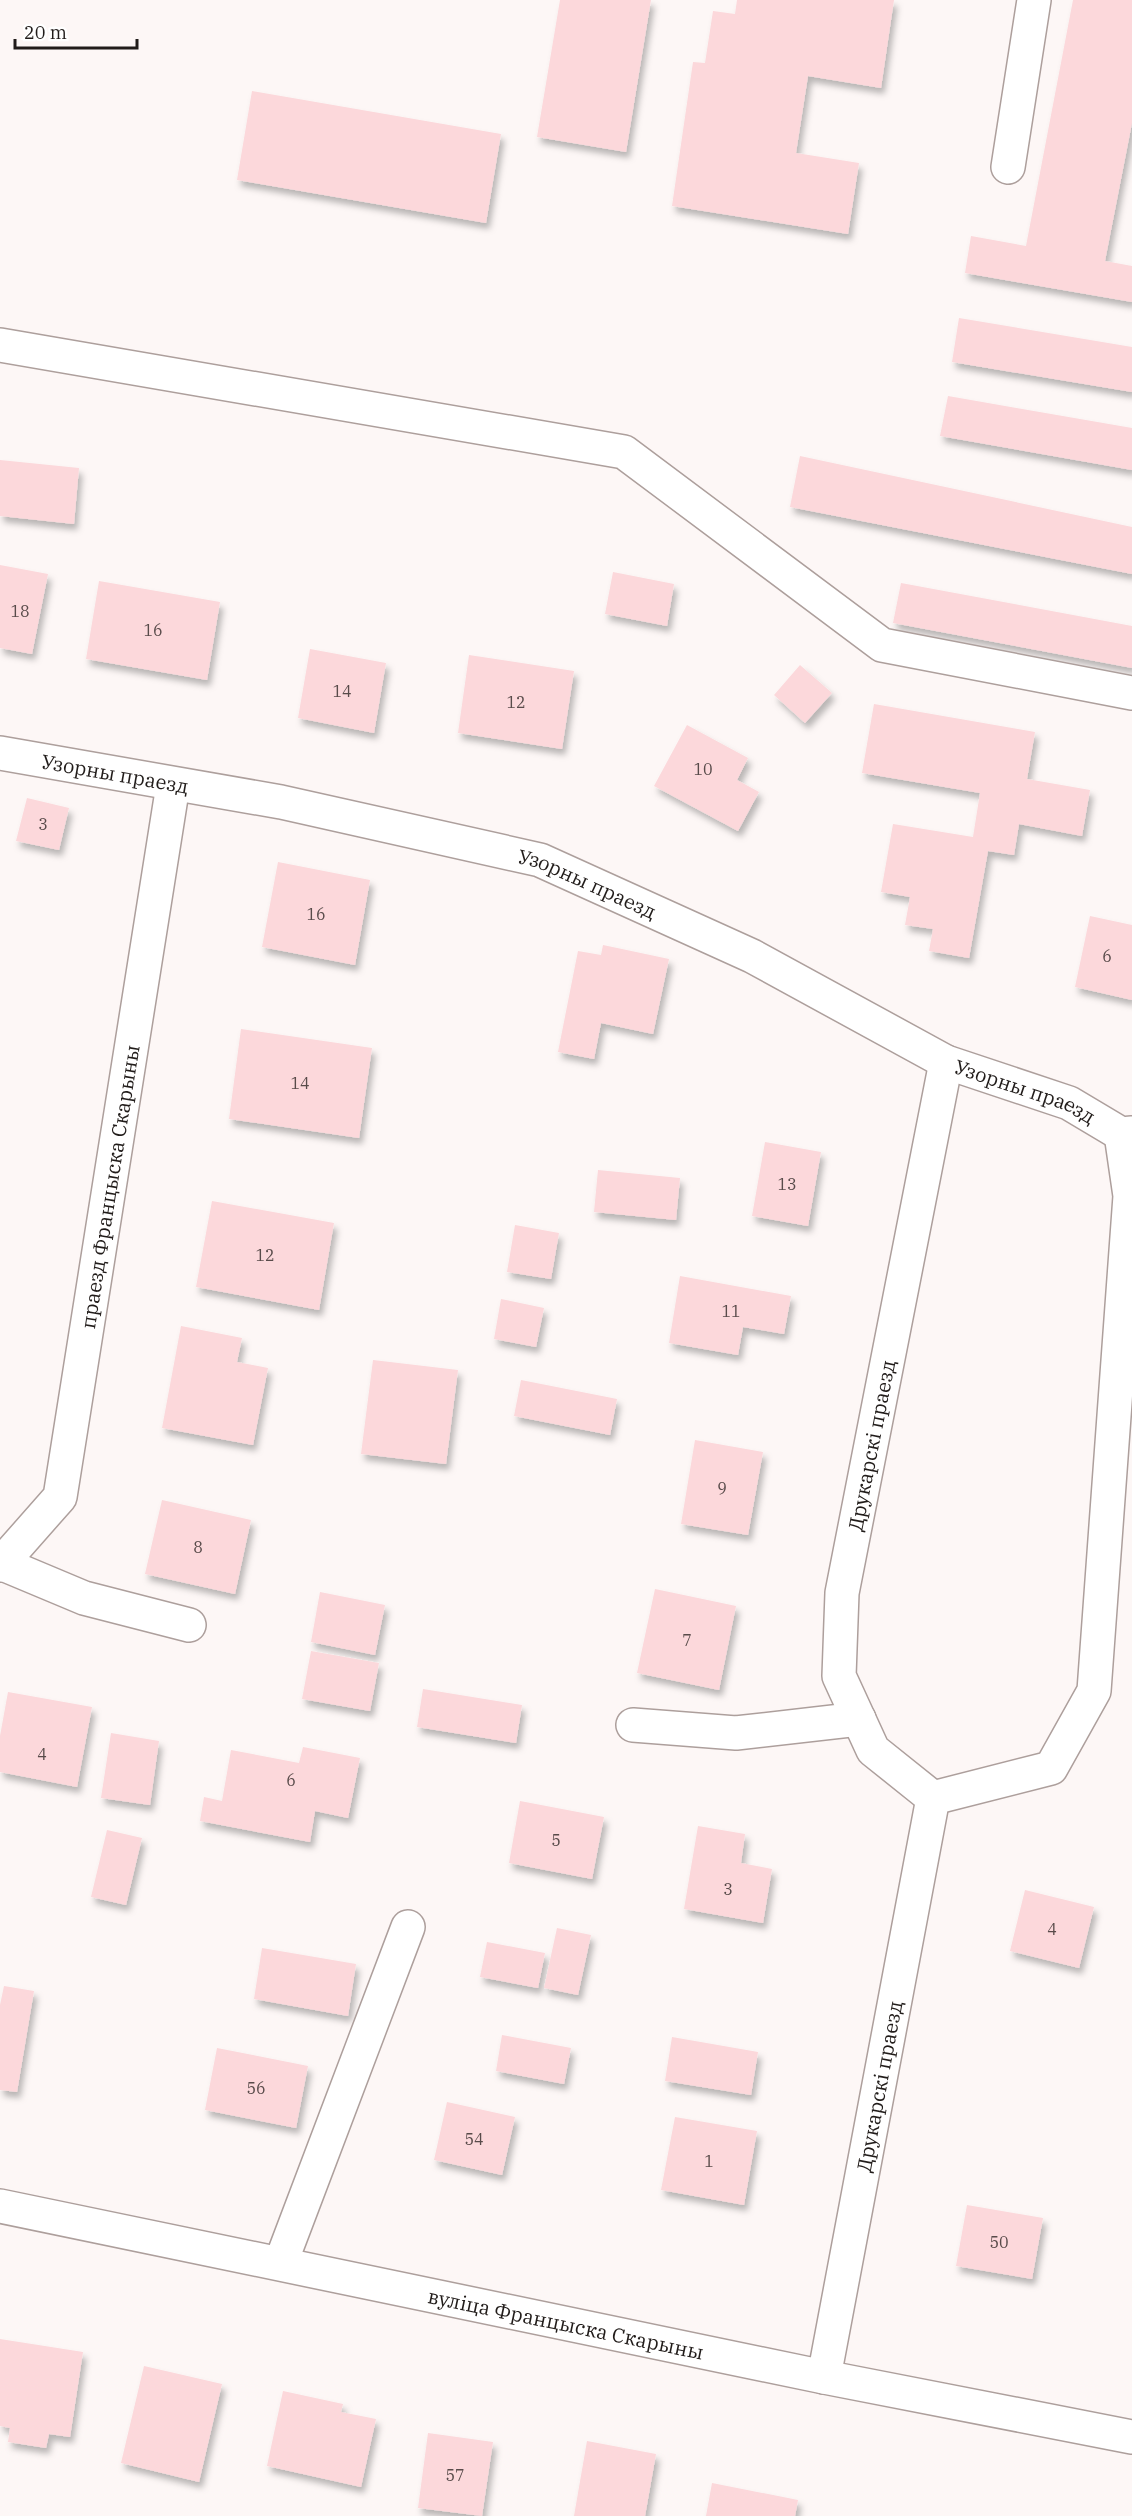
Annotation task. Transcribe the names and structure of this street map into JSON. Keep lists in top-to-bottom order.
{
  "streets": {
    "street": [
      "Узорны праезд",
      "праезд Францыска Скарыны",
      "Друкарскі праезд",
      "вуліца Францыска Скарыны"
    ]
  },
  "crossings": [
    ["Узорны праезд", "праезд Францыска Скарыны"],
    ["Узорны праезд", "Друкарскі праезд"],
    ["Друкарскі праезд", "вуліца Францыска Скарыны"]
  ],
  "house_numbers": [
    "18",
    "16",
    "14",
    "12",
    "10",
    "3",
    "16",
    "6",
    "14",
    "13",
    "12",
    "11",
    "9",
    "8",
    "7",
    "4",
    "6",
    "5",
    "3",
    "4",
    "56",
    "54",
    "1",
    "50",
    "57"
  ],
  "scale_bar": "20 m"
}
